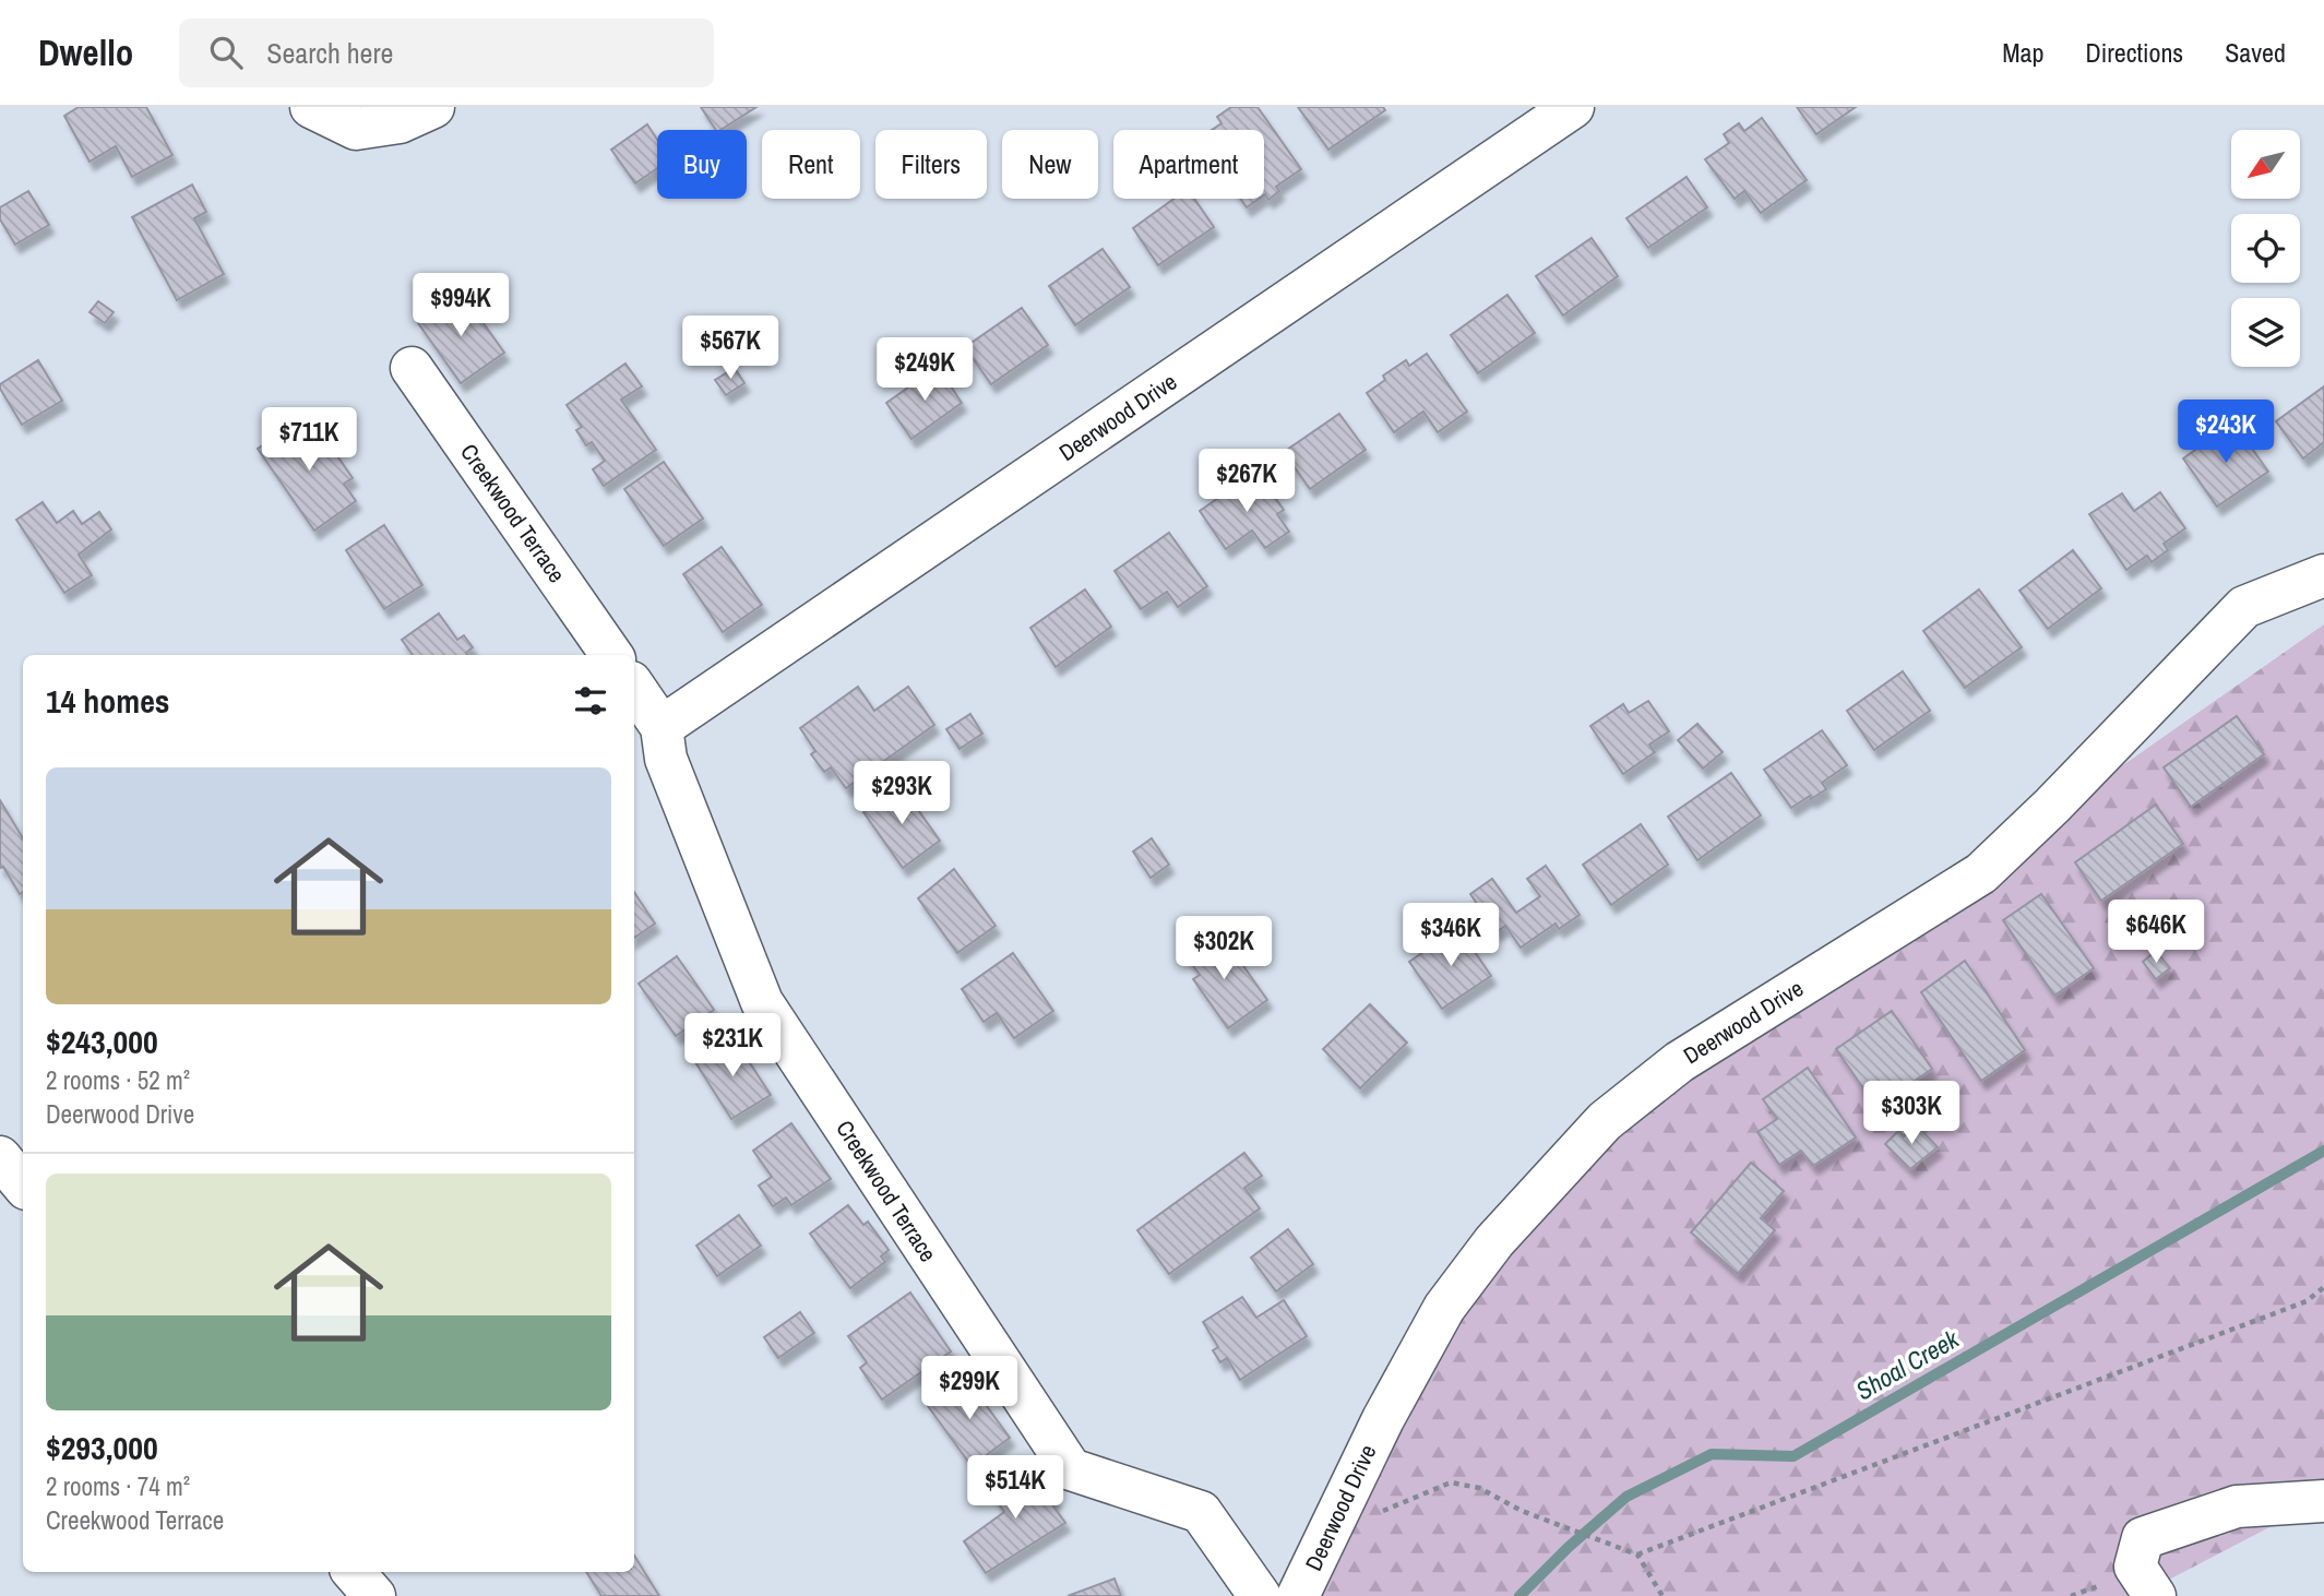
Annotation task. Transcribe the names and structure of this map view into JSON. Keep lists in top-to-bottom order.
{
  "streets": {
    "street": ["Deerwood Drive", "Creekwood Terrace"]
  },
  "crossings": [
    ["Deerwood Drive", "Creekwood Terrace"]
  ],
  "water": ["Shoal Creek"],
  "north": "bottom left",
  "page": {
    "header": "Dwello",
    "search": "Search here",
    "nav": ["Map", "Directions", "Saved"],
    "chip": [
      "Buy",
      "Rent",
      "Filters",
      "New",
      "Apartment"
    ],
    "price": [
      "$994K",
      "$567K",
      "$249K",
      "$243K",
      "$711K",
      "$267K",
      "$293K",
      "$646K",
      "$346K",
      "$302K",
      "$231K",
      "$303K",
      "$299K",
      "$514K"
    ],
    "heading": "14 homes",
    "list": [
      {
        "name": "$243,000",
        "note": "2 rooms · 52 m² · Deerwood Drive"
      },
      {
        "name": "$293,000",
        "note": "2 rooms · 74 m² · Creekwood Terrace"
      }
    ]
  }
}
